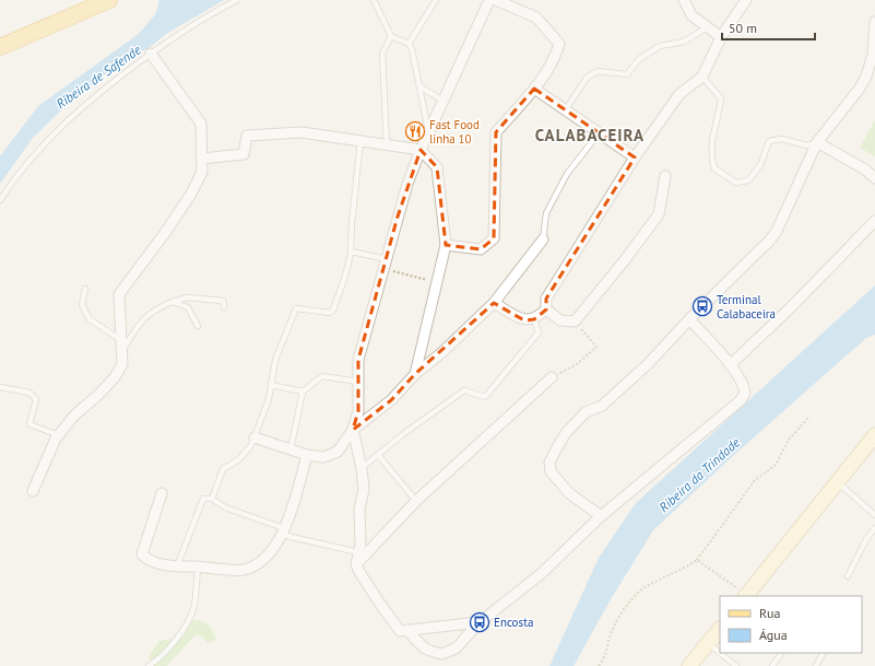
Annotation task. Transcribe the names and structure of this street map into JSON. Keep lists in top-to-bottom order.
{
  "districts": ["CALABACEIRA"],
  "water": ["Ribeira de Safende", "Ribeira da Trindade"],
  "places": {
    "restaurant": ["Fast Food linha 10"],
    "bus stop": ["Terminal Calabaceira", "Encosta"]
  },
  "legend": ["Rua", "Água"],
  "scale_bar": "50 m"
}
